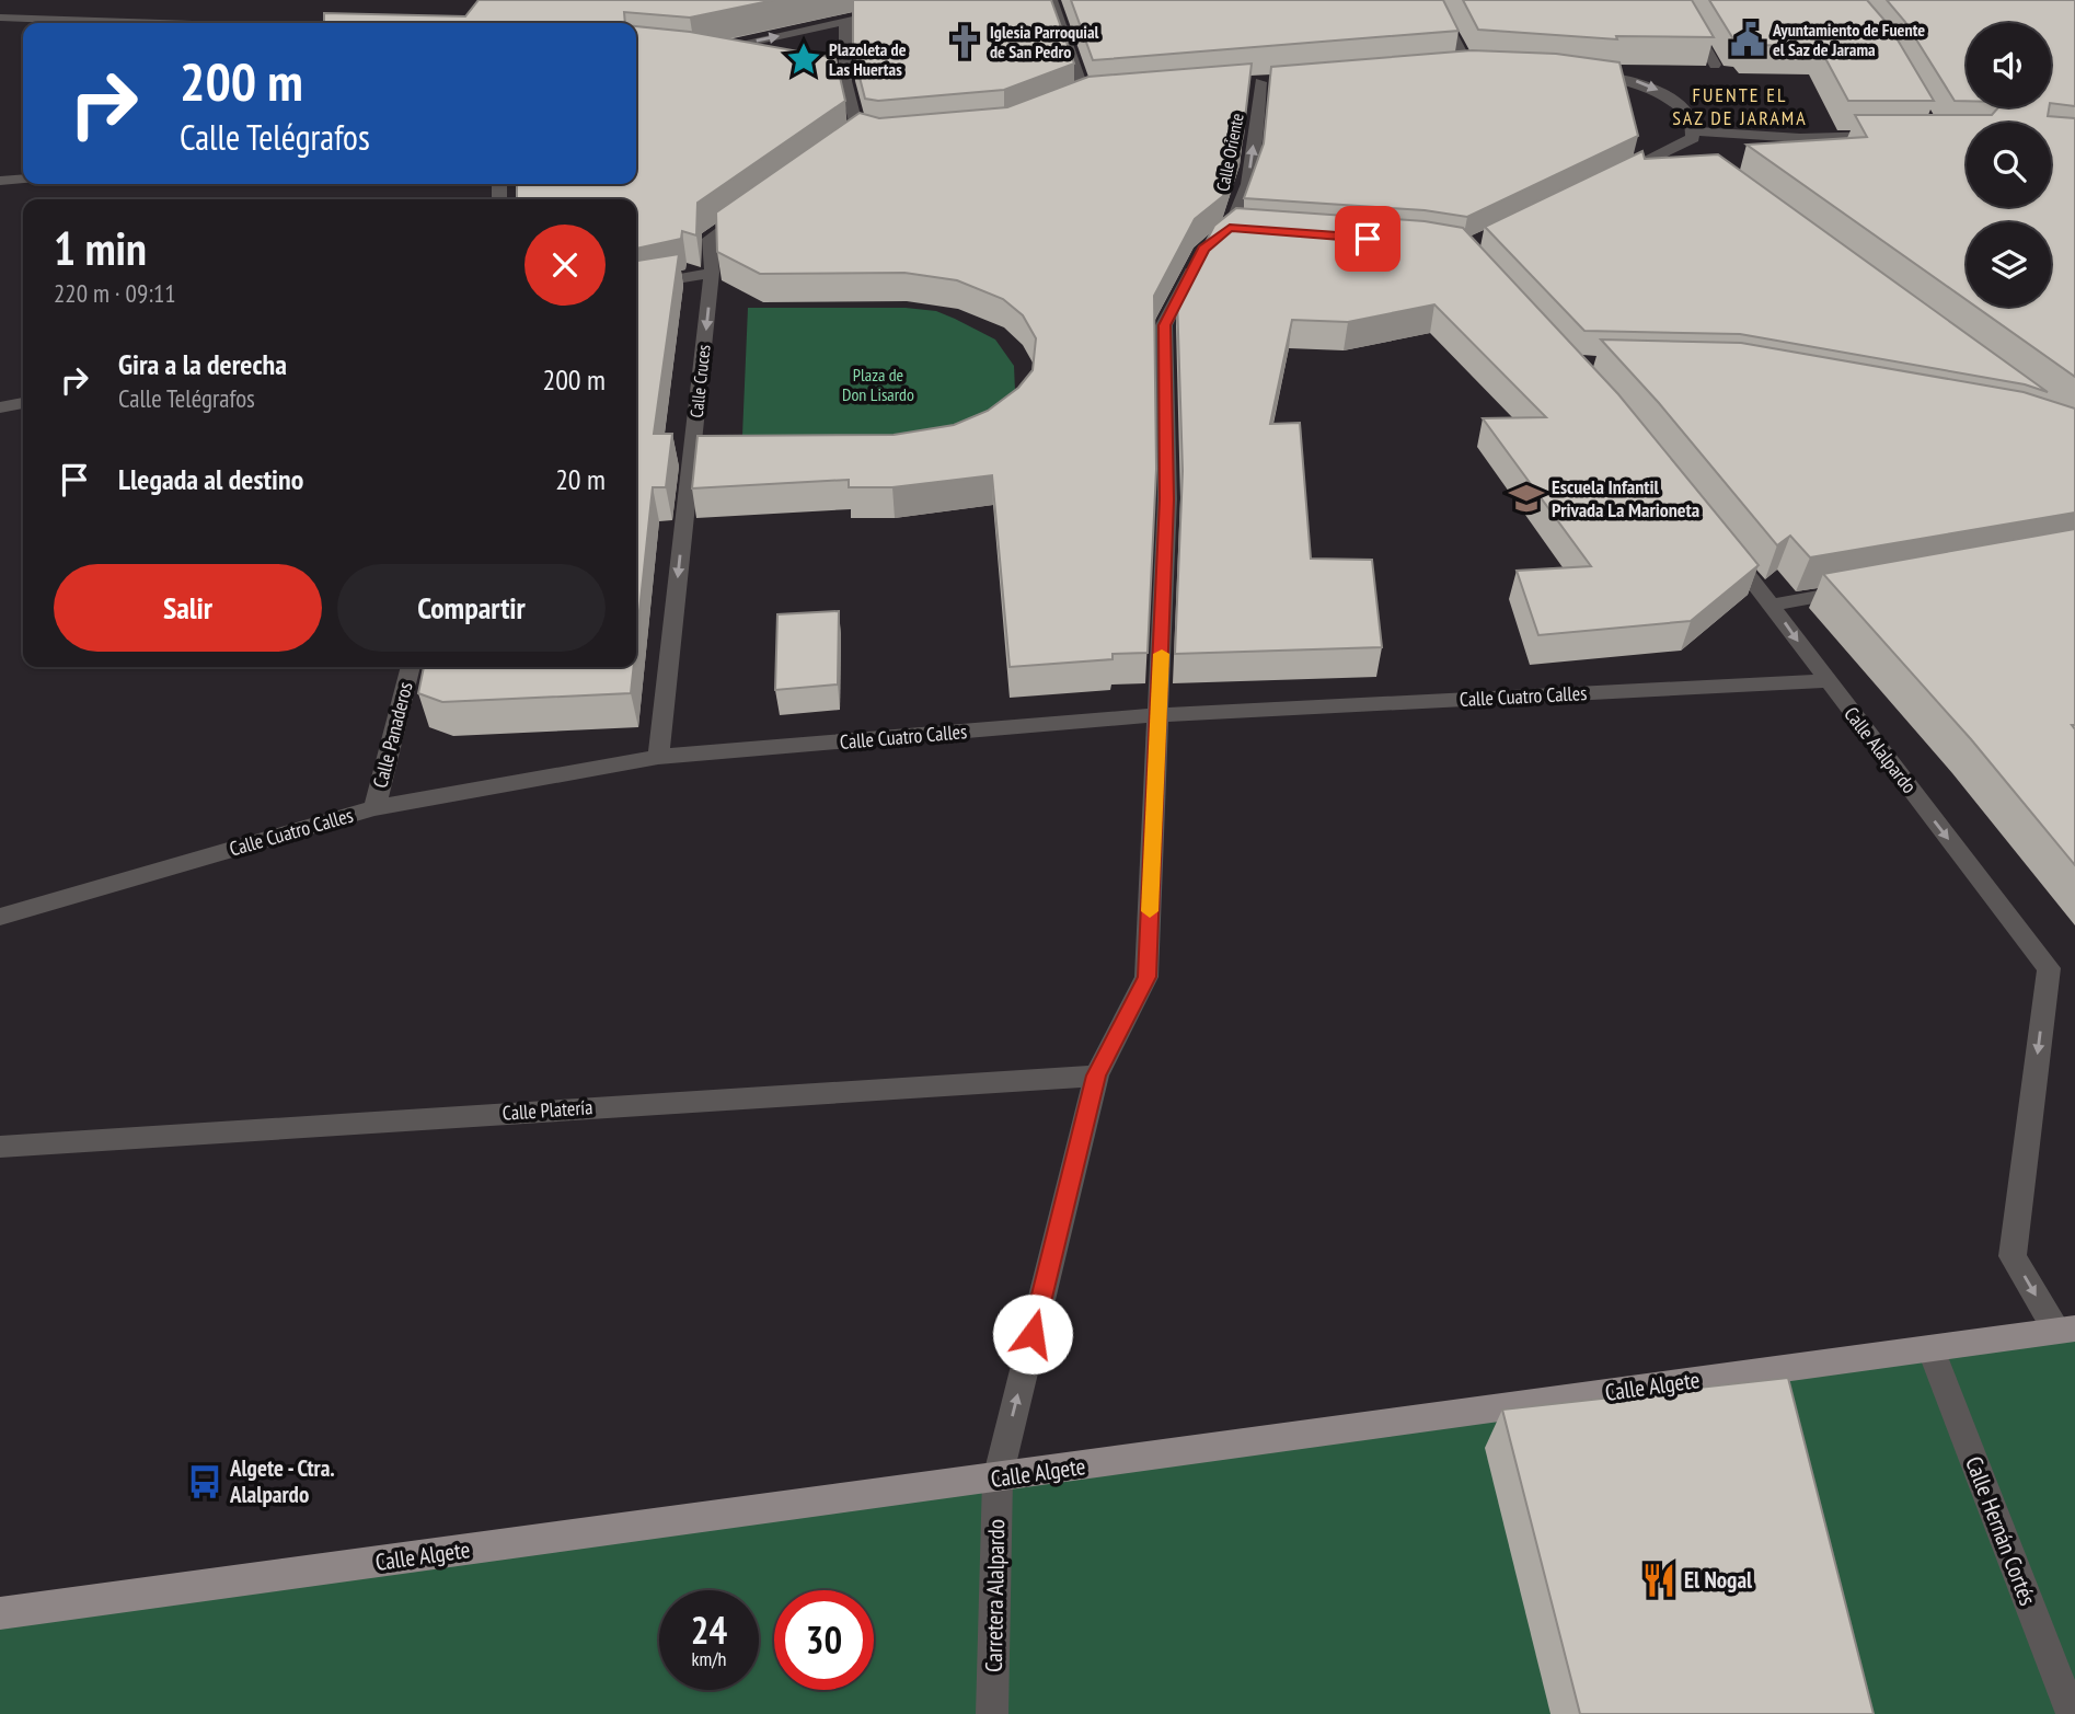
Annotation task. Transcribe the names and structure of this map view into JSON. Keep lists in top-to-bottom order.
{
  "streets": {
    "main road": ["Calle Algete"],
    "street": [
      "Calle Oriente",
      "Calle Cruces",
      "Calle Cuatro Calles",
      "Calle Panaderos",
      "Calle Alalpardo",
      "Calle Platería",
      "Calle Hernán Cortés",
      "Carretera Alalpardo"
    ]
  },
  "crossings": [
    ["Calle Oriente", "Carretera Alalpardo"],
    ["Calle Cruces", "Calle Cuatro Calles"],
    ["Calle Cuatro Calles", "Calle Panaderos"],
    ["Calle Cuatro Calles", "Calle Alalpardo"],
    ["Calle Cuatro Calles", "Carretera Alalpardo"],
    ["Calle Alalpardo", "Calle Algete"],
    ["Calle Platería", "Carretera Alalpardo"],
    ["Calle Algete", "Calle Hernán Cortés"],
    ["Calle Algete", "Carretera Alalpardo"]
  ],
  "one_way": ["Calle Oriente", "Calle Cruces", "Calle Alalpardo"],
  "districts": ["FUENTE EL SAZ DE JARAMA"],
  "parks": ["Plaza de Don Lisardo"],
  "places": {
    "public building": ["Ayuntamiento de Fuente el Saz de Jarama"],
    "church": ["Iglesia Parroquial de San Pedro"],
    "place": ["Plazoleta de Las Huertas"],
    "school or university": ["Escuela Infantil Privada La Marioneta"],
    "bus stop": ["Algete - Ctra. Alalpardo"],
    "restaurant": ["El Nogal"]
  },
  "page": {
    "turn": ["200 m", "Calle Telégrafos"],
    "heading": ["1 min", "220 m · 09:11"],
    "list": [
      {
        "name": "Gira a la derecha",
        "note": "Calle Telégrafos",
        "value": "200 m"
      },
      {
        "name": "Llegada al destino",
        "value": "20 m"
      }
    ],
    "buttons": ["Salir", "Compartir"],
    "speed": "24 km/h",
    "limit": "30"
  }
}
